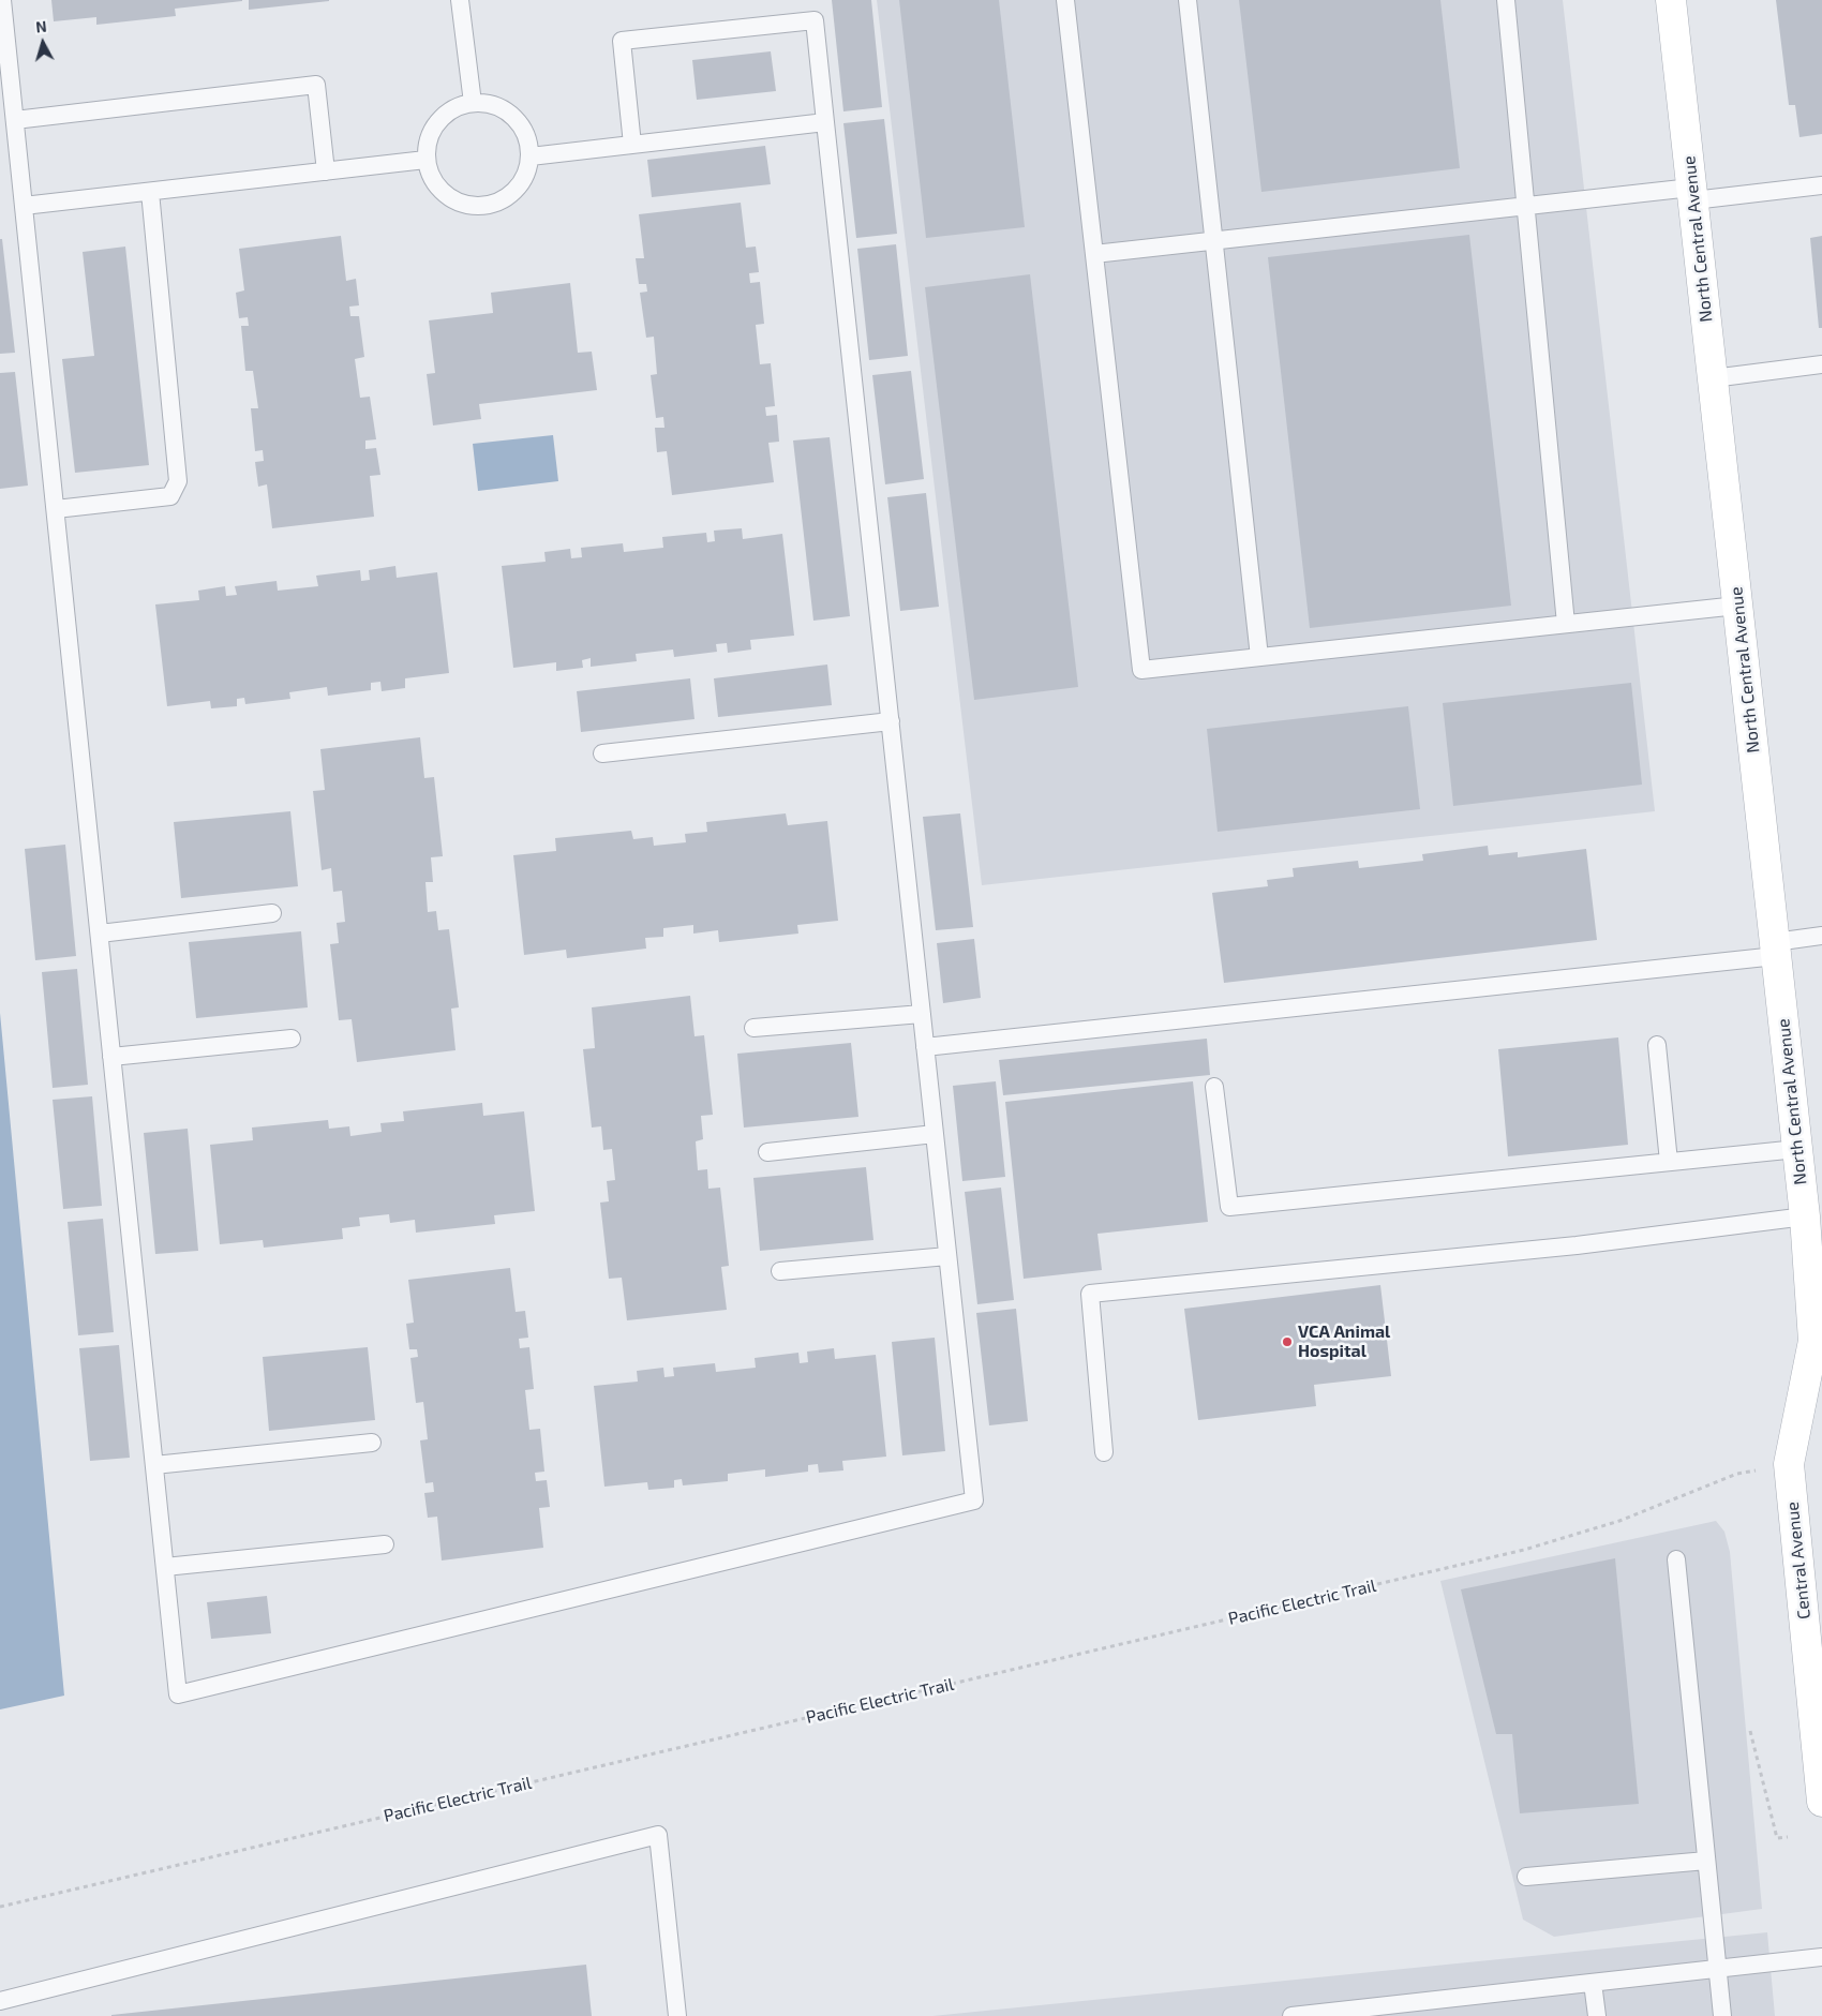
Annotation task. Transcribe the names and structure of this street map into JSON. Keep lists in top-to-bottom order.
{
  "streets": {
    "main road": ["North Central Avenue", "Central Avenue"],
    "path": ["Pacific Electric Trail"]
  },
  "crossings": [
    ["North Central Avenue", "Central Avenue"]
  ],
  "places": ["VCA Animal Hospital"],
  "north": "top"
}
